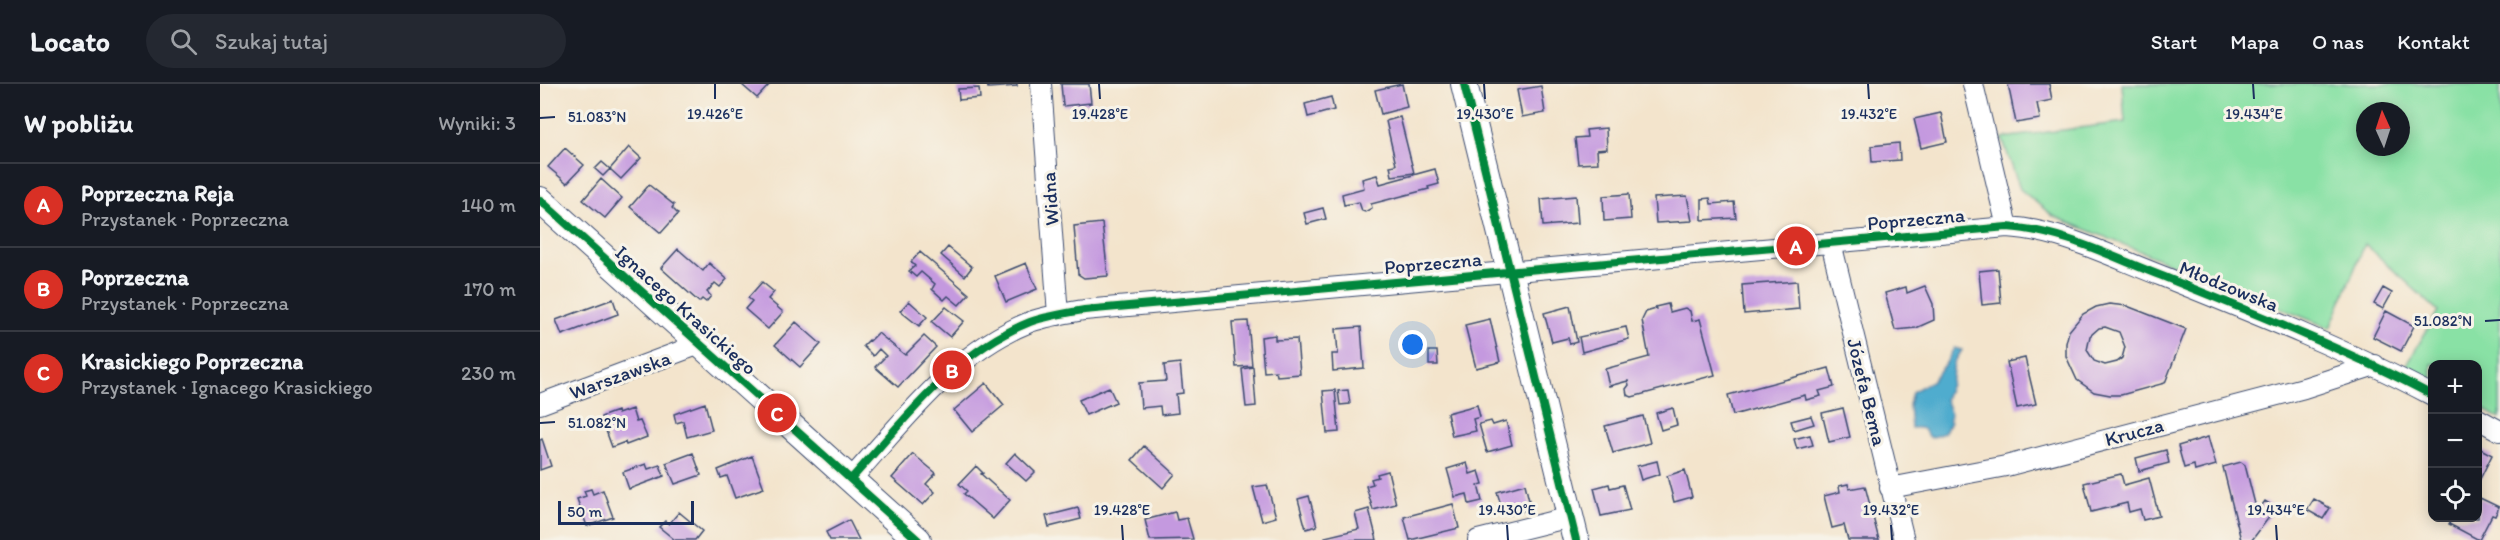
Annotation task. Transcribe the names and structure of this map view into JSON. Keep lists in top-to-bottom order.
{
  "streets": {
    "street": [
      "Widna",
      "Poprzeczna",
      "Młodzowska",
      "Ignacego Krasickiego",
      "Warszawska",
      "Józefa Bema",
      "Krucza"
    ]
  },
  "crossings": [
    ["Widna", "Poprzeczna"],
    ["Poprzeczna", "Młodzowska"],
    ["Poprzeczna", "Ignacego Krasickiego"],
    ["Poprzeczna", "Józefa Bema"],
    ["Młodzowska", "Krucza"],
    ["Ignacego Krasickiego", "Warszawska"],
    ["Józefa Bema", "Krucza"]
  ],
  "scale_bar": "50 m",
  "north": "top",
  "page": {
    "header": "Locato",
    "search": "Szukaj tutaj",
    "nav": [
      "Start",
      "Mapa",
      "O nas",
      "Kontakt"
    ],
    "heading": ["W pobliżu", "Wyniki: 3"],
    "list": [
      {
        "mark": "A",
        "name": "Poprzeczna Reja",
        "note": "Przystanek · Poprzeczna",
        "value": "140 m"
      },
      {
        "mark": "B",
        "name": "Poprzeczna",
        "note": "Przystanek · Poprzeczna",
        "value": "170 m"
      },
      {
        "mark": "C",
        "name": "Krasickiego Poprzeczna",
        "note": "Przystanek · Ignacego Krasickiego",
        "value": "230 m"
      }
    ],
    "pins": ["A", "B", "C"],
    "map_buttons": ["+", "−"],
    "scale": "50 m"
  },
  "coordinates": [
    "19.426°E",
    "19.428°E",
    "19.430°E",
    "19.432°E",
    "19.434°E",
    "51.083°N",
    "51.082°N"
  ]
}
